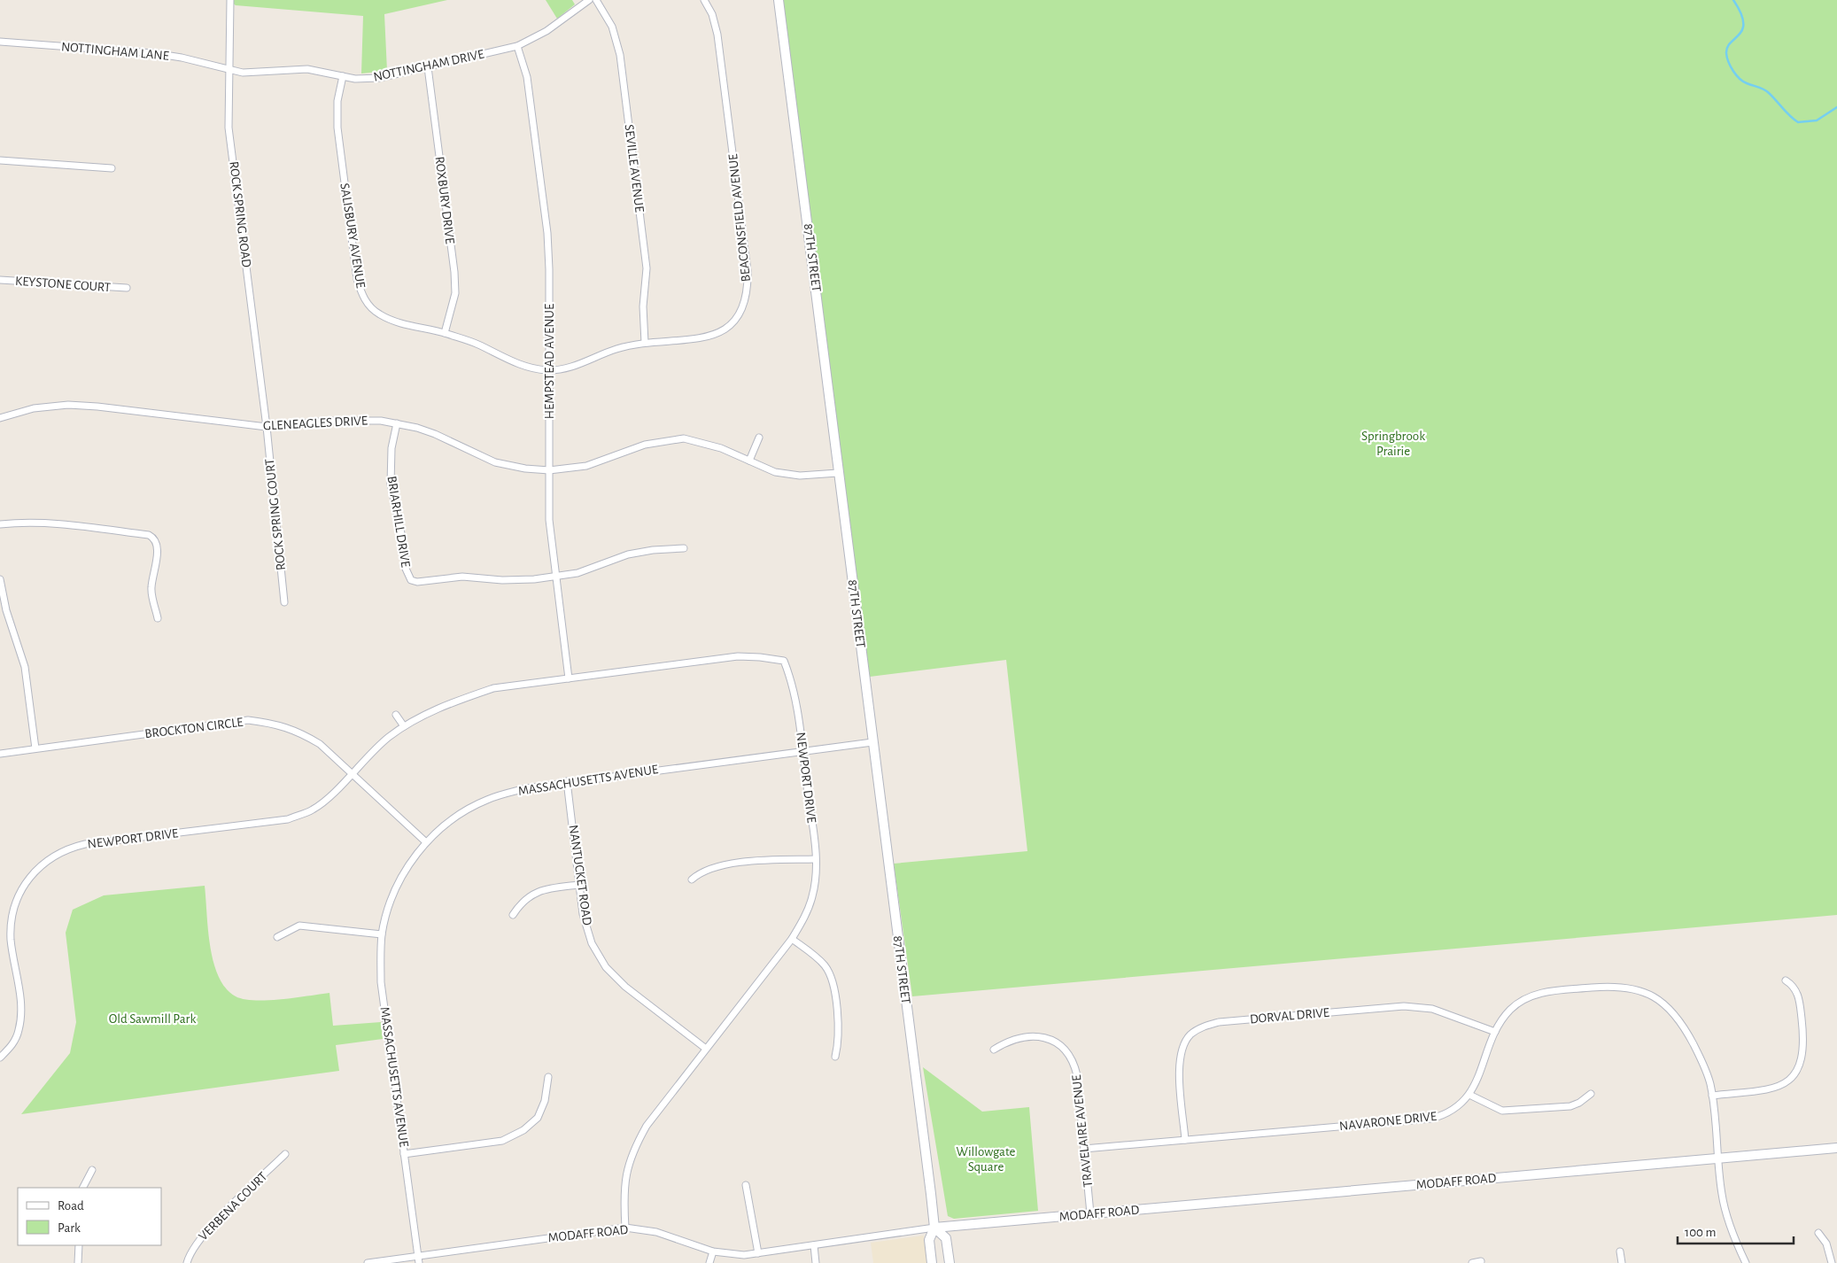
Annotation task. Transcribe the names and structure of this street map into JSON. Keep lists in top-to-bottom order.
{
  "streets": {
    "street": [
      "NOTTINGHAM LANE",
      "NOTTINGHAM DRIVE",
      "SEVILLE AVENUE",
      "ROXBURY DRIVE",
      "ROCK SPRING ROAD",
      "BEACONSFIELD AVENUE",
      "SALISBURY AVENUE",
      "87TH STREET",
      "KEYSTONE COURT",
      "HEMPSTEAD AVENUE",
      "GLENEAGLES DRIVE",
      "ROCK SPRING COURT",
      "BRIARHILL DRIVE",
      "BROCKTON CIRCLE",
      "NEWPORT DRIVE",
      "MASSACHUSETTS AVENUE",
      "NANTUCKET ROAD",
      "DORVAL DRIVE",
      "NAVARONE DRIVE",
      "TRAVELAIRE AVENUE",
      "MODAFF ROAD",
      "VERBENA COURT"
    ]
  },
  "crossings": [
    ["NOTTINGHAM LANE", "NOTTINGHAM DRIVE"],
    ["NOTTINGHAM LANE", "ROCK SPRING ROAD"],
    ["NOTTINGHAM DRIVE", "ROXBURY DRIVE"],
    ["NOTTINGHAM DRIVE", "ROCK SPRING ROAD"],
    ["NOTTINGHAM DRIVE", "SALISBURY AVENUE"],
    ["NOTTINGHAM DRIVE", "HEMPSTEAD AVENUE"],
    ["SEVILLE AVENUE", "BEACONSFIELD AVENUE"],
    ["ROXBURY DRIVE", "SALISBURY AVENUE"],
    ["ROCK SPRING ROAD", "GLENEAGLES DRIVE"],
    ["ROCK SPRING ROAD", "ROCK SPRING COURT"],
    ["BEACONSFIELD AVENUE", "SALISBURY AVENUE"],
    ["BEACONSFIELD AVENUE", "HEMPSTEAD AVENUE"],
    ["SALISBURY AVENUE", "HEMPSTEAD AVENUE"],
    ["87TH STREET", "GLENEAGLES DRIVE"],
    ["87TH STREET", "MASSACHUSETTS AVENUE"],
    ["87TH STREET", "MODAFF ROAD"],
    ["HEMPSTEAD AVENUE", "GLENEAGLES DRIVE"],
    ["HEMPSTEAD AVENUE", "BRIARHILL DRIVE"],
    ["HEMPSTEAD AVENUE", "NEWPORT DRIVE"],
    ["GLENEAGLES DRIVE", "ROCK SPRING COURT"],
    ["GLENEAGLES DRIVE", "BRIARHILL DRIVE"],
    ["BROCKTON CIRCLE", "NEWPORT DRIVE"],
    ["BROCKTON CIRCLE", "MASSACHUSETTS AVENUE"],
    ["NEWPORT DRIVE", "MASSACHUSETTS AVENUE"],
    ["NEWPORT DRIVE", "NANTUCKET ROAD"],
    ["NEWPORT DRIVE", "MODAFF ROAD"],
    ["MASSACHUSETTS AVENUE", "NANTUCKET ROAD"],
    ["MASSACHUSETTS AVENUE", "MODAFF ROAD"],
    ["DORVAL DRIVE", "NAVARONE DRIVE"],
    ["NAVARONE DRIVE", "TRAVELAIRE AVENUE"],
    ["NAVARONE DRIVE", "MODAFF ROAD"],
    ["TRAVELAIRE AVENUE", "MODAFF ROAD"]
  ],
  "parks": ["Springbrook Prairie", "Old Sawmill Park", "Willowgate Square"],
  "legend": ["Road", "Park"],
  "scale_bar": "100 m"
}
